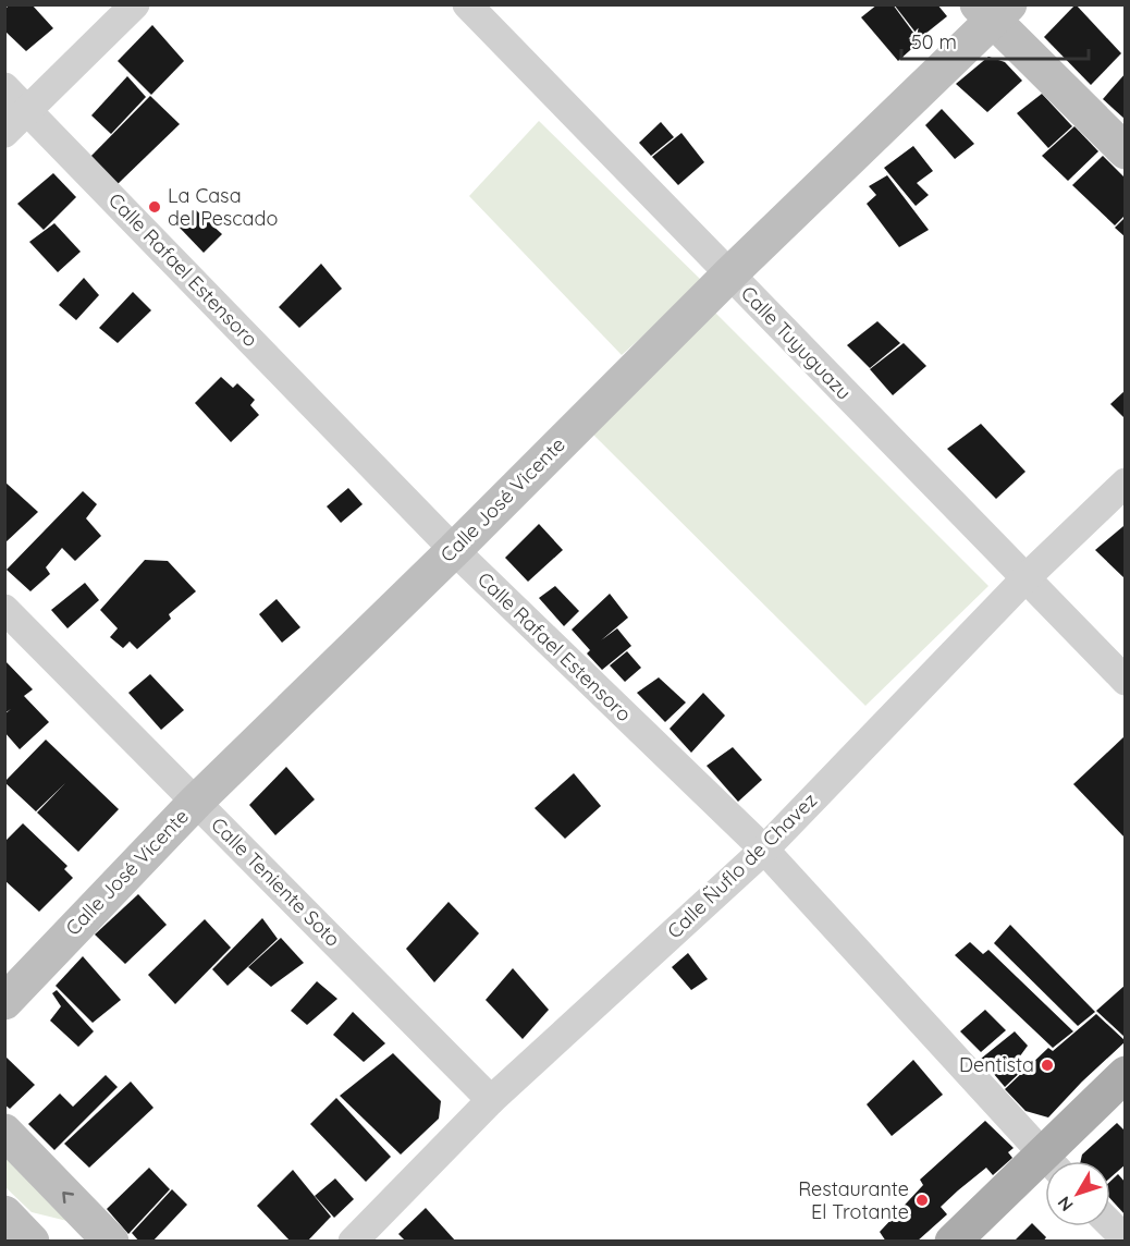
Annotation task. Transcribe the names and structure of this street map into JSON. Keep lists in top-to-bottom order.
{
  "streets": {
    "street": [
      "Calle Rafael Estensoro",
      "Calle Tuyuguazu",
      "Calle José Vicente",
      "Calle Ñuflo de Chavez",
      "Calle Teniente Soto"
    ]
  },
  "crossings": [
    ["Calle Rafael Estensoro", "Calle José Vicente"],
    ["Calle Rafael Estensoro", "Calle Ñuflo de Chavez"],
    ["Calle Tuyuguazu", "Calle José Vicente"],
    ["Calle Tuyuguazu", "Calle Ñuflo de Chavez"],
    ["Calle José Vicente", "Calle Teniente Soto"],
    ["Calle Ñuflo de Chavez", "Calle Teniente Soto"]
  ],
  "places": ["La Casa del Pescado", "Dentista", "Restaurante El Trotante"],
  "scale_bar": "50 m",
  "north": "bottom left"
}
